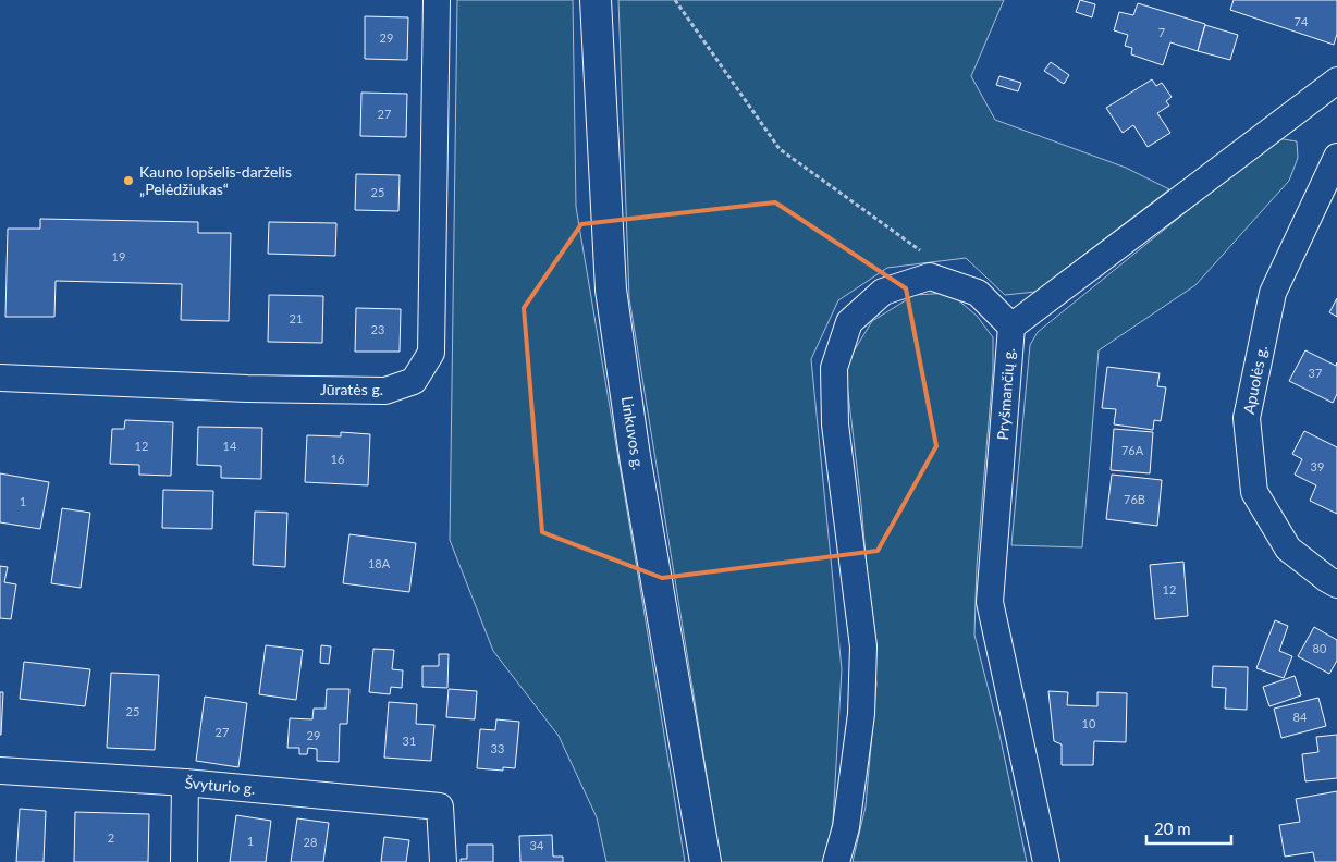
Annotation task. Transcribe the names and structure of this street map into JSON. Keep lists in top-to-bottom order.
{
  "streets": {
    "main road": ["Linkuvos g."],
    "street": [
      "Apuolės g.",
      "Jūratės g.",
      "Pryšmančių g.",
      "Švyturio g."
    ]
  },
  "places": ["Kauno lopšelis-darželis „Pelėdžiukas“"],
  "house_numbers": [
    "74",
    "7",
    "29",
    "27",
    "25",
    "19",
    "21",
    "23",
    "37",
    "12",
    "14",
    "76A",
    "16",
    "39",
    "76B",
    "1",
    "18A",
    "12",
    "80",
    "25",
    "84",
    "10",
    "27",
    "29",
    "31",
    "33",
    "2",
    "1",
    "28",
    "34"
  ],
  "scale_bar": "20 m"
}
